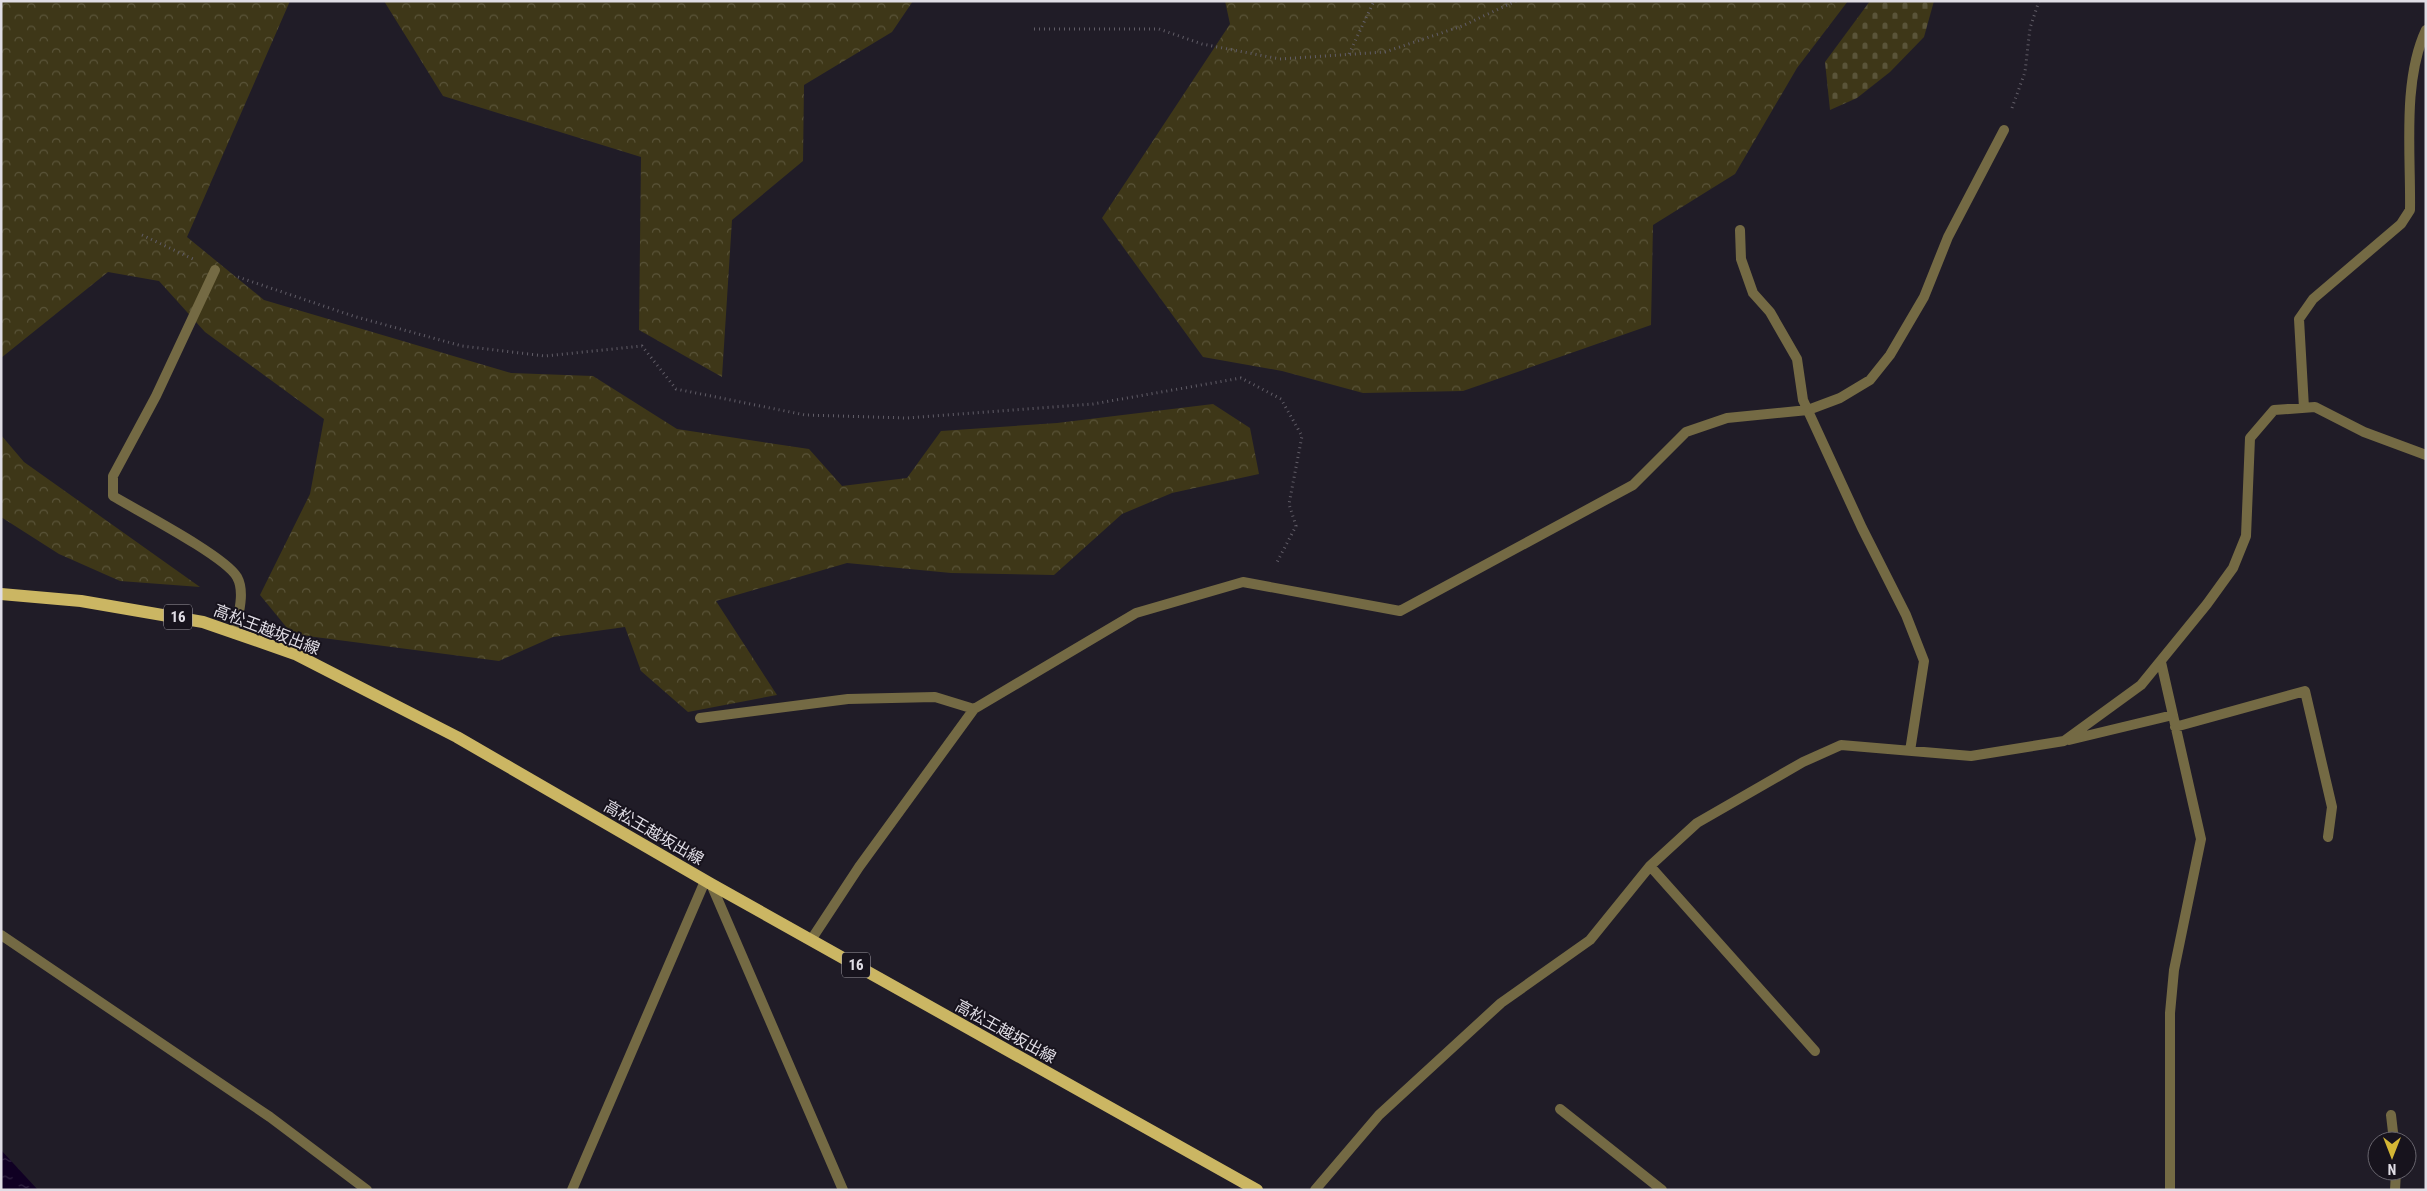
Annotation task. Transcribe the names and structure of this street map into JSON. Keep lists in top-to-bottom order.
{
  "streets": {
    "main road": ["16", "高松王越坂出線"]
  },
  "north": "bottom"
}
